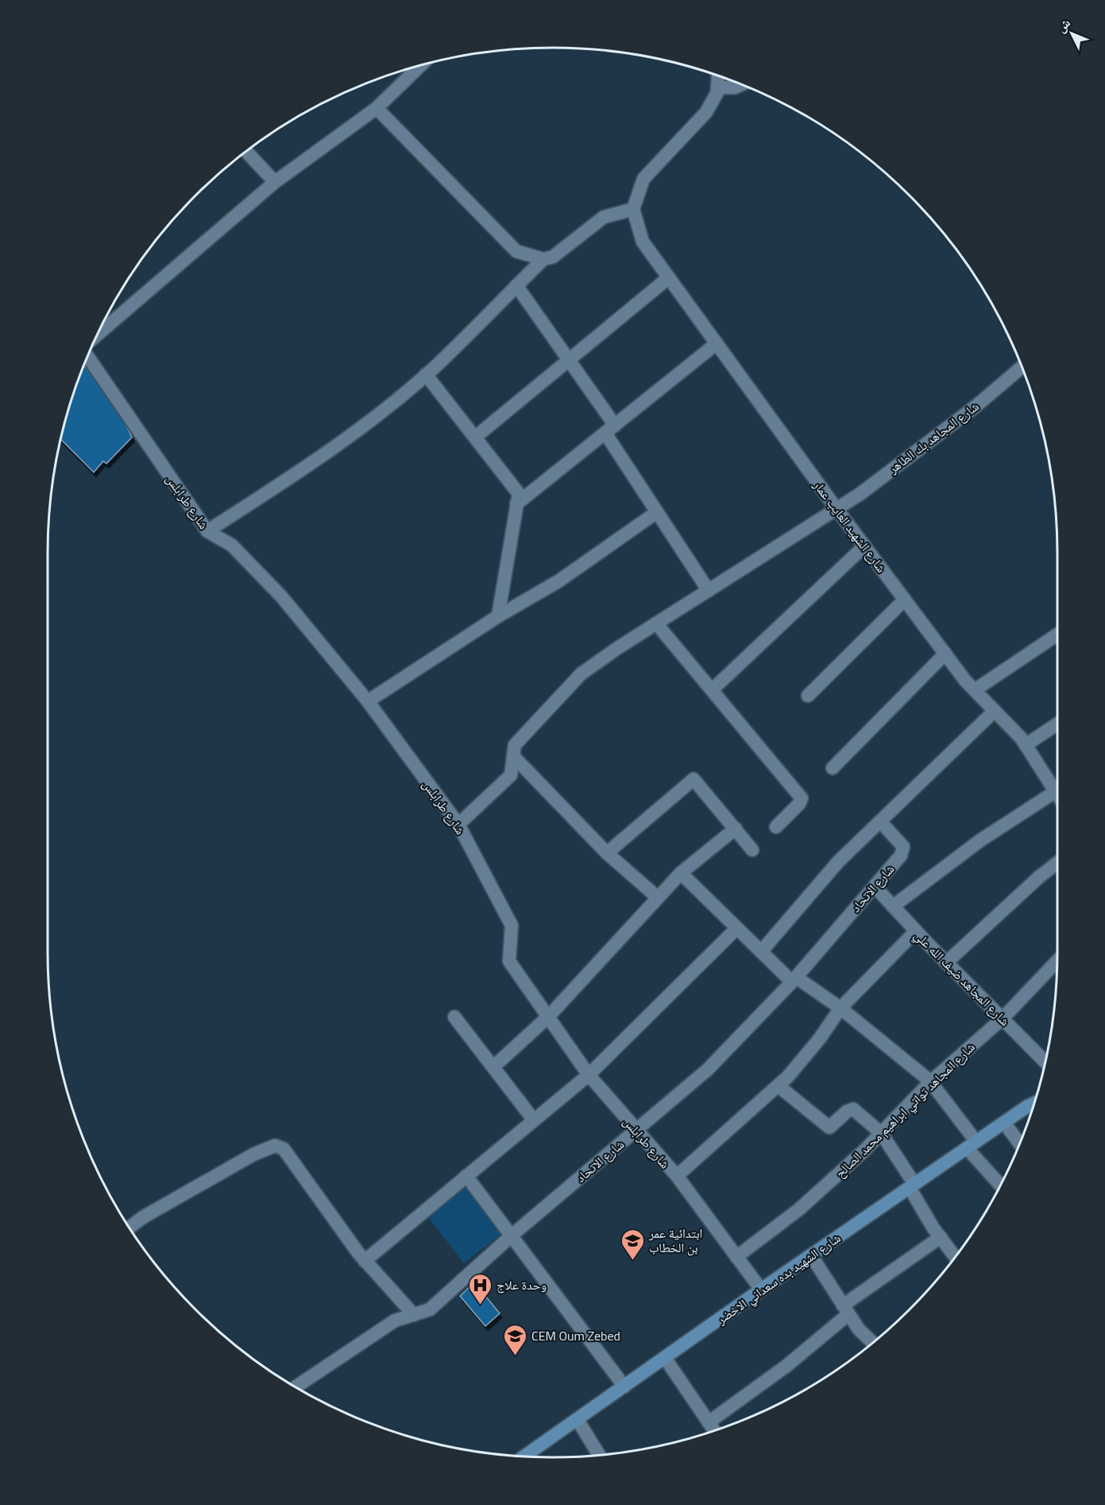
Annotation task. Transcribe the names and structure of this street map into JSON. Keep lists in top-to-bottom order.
{
  "streets": {
    "main road": ["شارع الشهيد بده سعداني الاخضر"],
    "street": [
      "شارع المجاهد بك الطاهر",
      "شارع طرابلس",
      "شارع الشهيد العايب عمار",
      "شارع الاتحاد",
      "شارع المجاهد ضيف الله علي",
      "شارع المجاهد تواتي ابراهيم محمد الصالح"
    ]
  },
  "crossings": [
    ["شارع المجاهد بك الطاهر", "شارع طرابلس"],
    ["شارع المجاهد بك الطاهر", "شارع الشهيد العايب عمار"],
    ["شارع طرابلس", "شارع الاتحاد"],
    ["شارع طرابلس", "شارع المجاهد تواتي ابراهيم محمد الصالح"],
    ["شارع طرابلس", "شارع الشهيد بده سعداني الاخضر"],
    ["شارع الاتحاد", "شارع المجاهد ضيف الله علي"],
    ["شارع المجاهد ضيف الله علي", "شارع المجاهد تواتي ابراهيم محمد الصالح"]
  ],
  "places": {
    "school or university": ["ابتدائية عمر بن الخطاب", "CEM Oum Zebed"],
    "hospital": ["وحدة علاج"]
  },
  "north": "top left"
}
